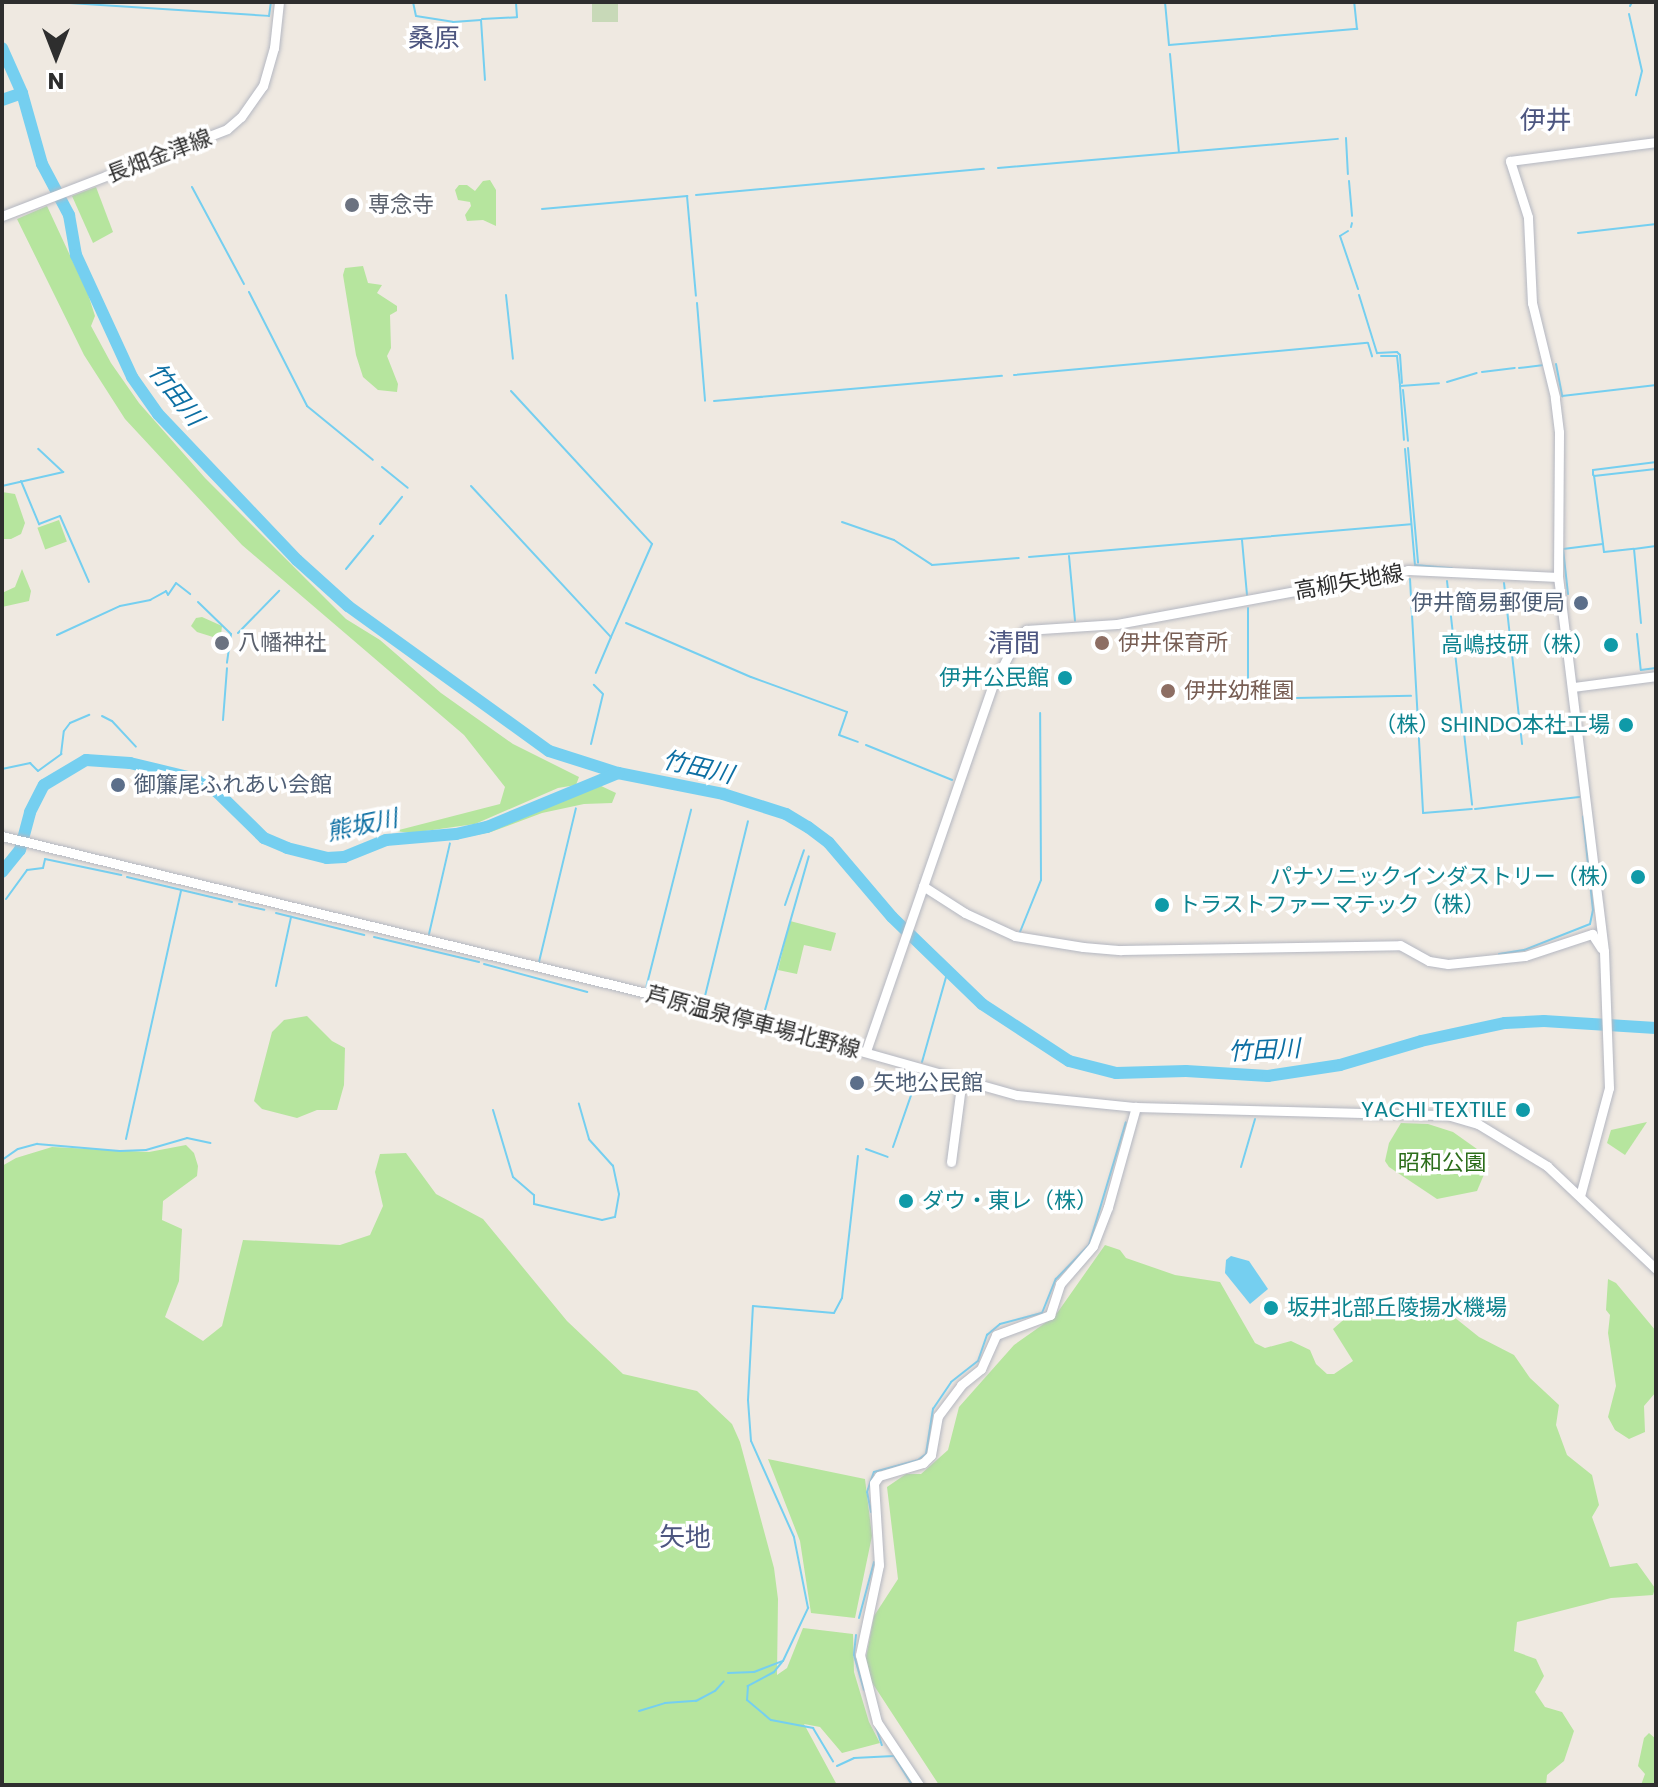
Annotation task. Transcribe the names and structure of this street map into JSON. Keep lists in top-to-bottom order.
{
  "streets": {
    "main road": ["長畑金津線", "高柳矢地線", "芦原温泉停車場北野線"]
  },
  "crossings": [
    ["高柳矢地線", "芦原温泉停車場北野線"]
  ],
  "districts": [
    "桑原",
    "伊井",
    "清間",
    "矢地"
  ],
  "water": ["竹田川", "熊坂川"],
  "parks": ["昭和公園"],
  "places": [
    "専念寺",
    "伊井簡易郵便局",
    "八幡神社",
    "伊井保育所",
    "高嶋技研（株）",
    "伊井公民館",
    "伊井幼稚園",
    "（株）SHINDO本社工場",
    "御簾尾ふれあい会館",
    "パナソニックインダストリー（株）",
    "トラストファーマテック（株）",
    "矢地公民館",
    "YACHI TEXTILE",
    "ダウ・東レ（株）",
    "坂井北部丘陵揚水機場"
  ],
  "north": "bottom"
}
